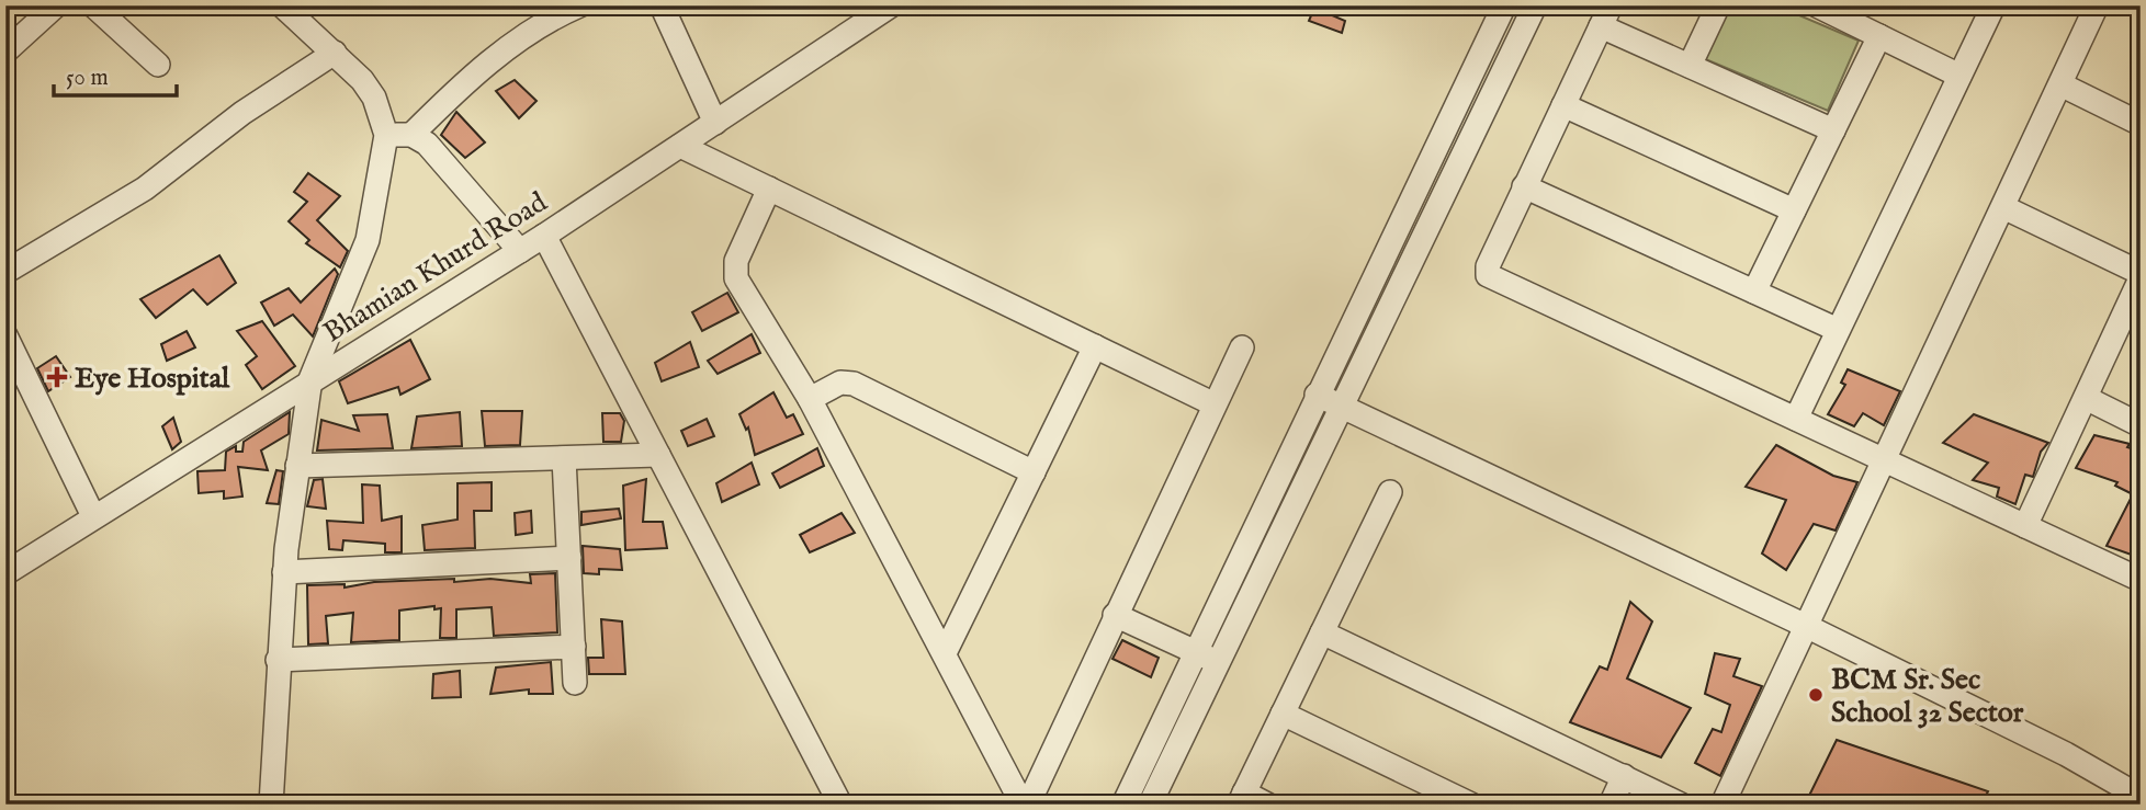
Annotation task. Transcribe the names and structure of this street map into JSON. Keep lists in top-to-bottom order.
{
  "streets": {
    "street": ["Bhamian Khurd Road"]
  },
  "places": {
    "health": ["Eye Hospital"],
    "other": ["BCM Sr. Sec School 32 Sector"]
  },
  "scale_bar": "50 m"
}
